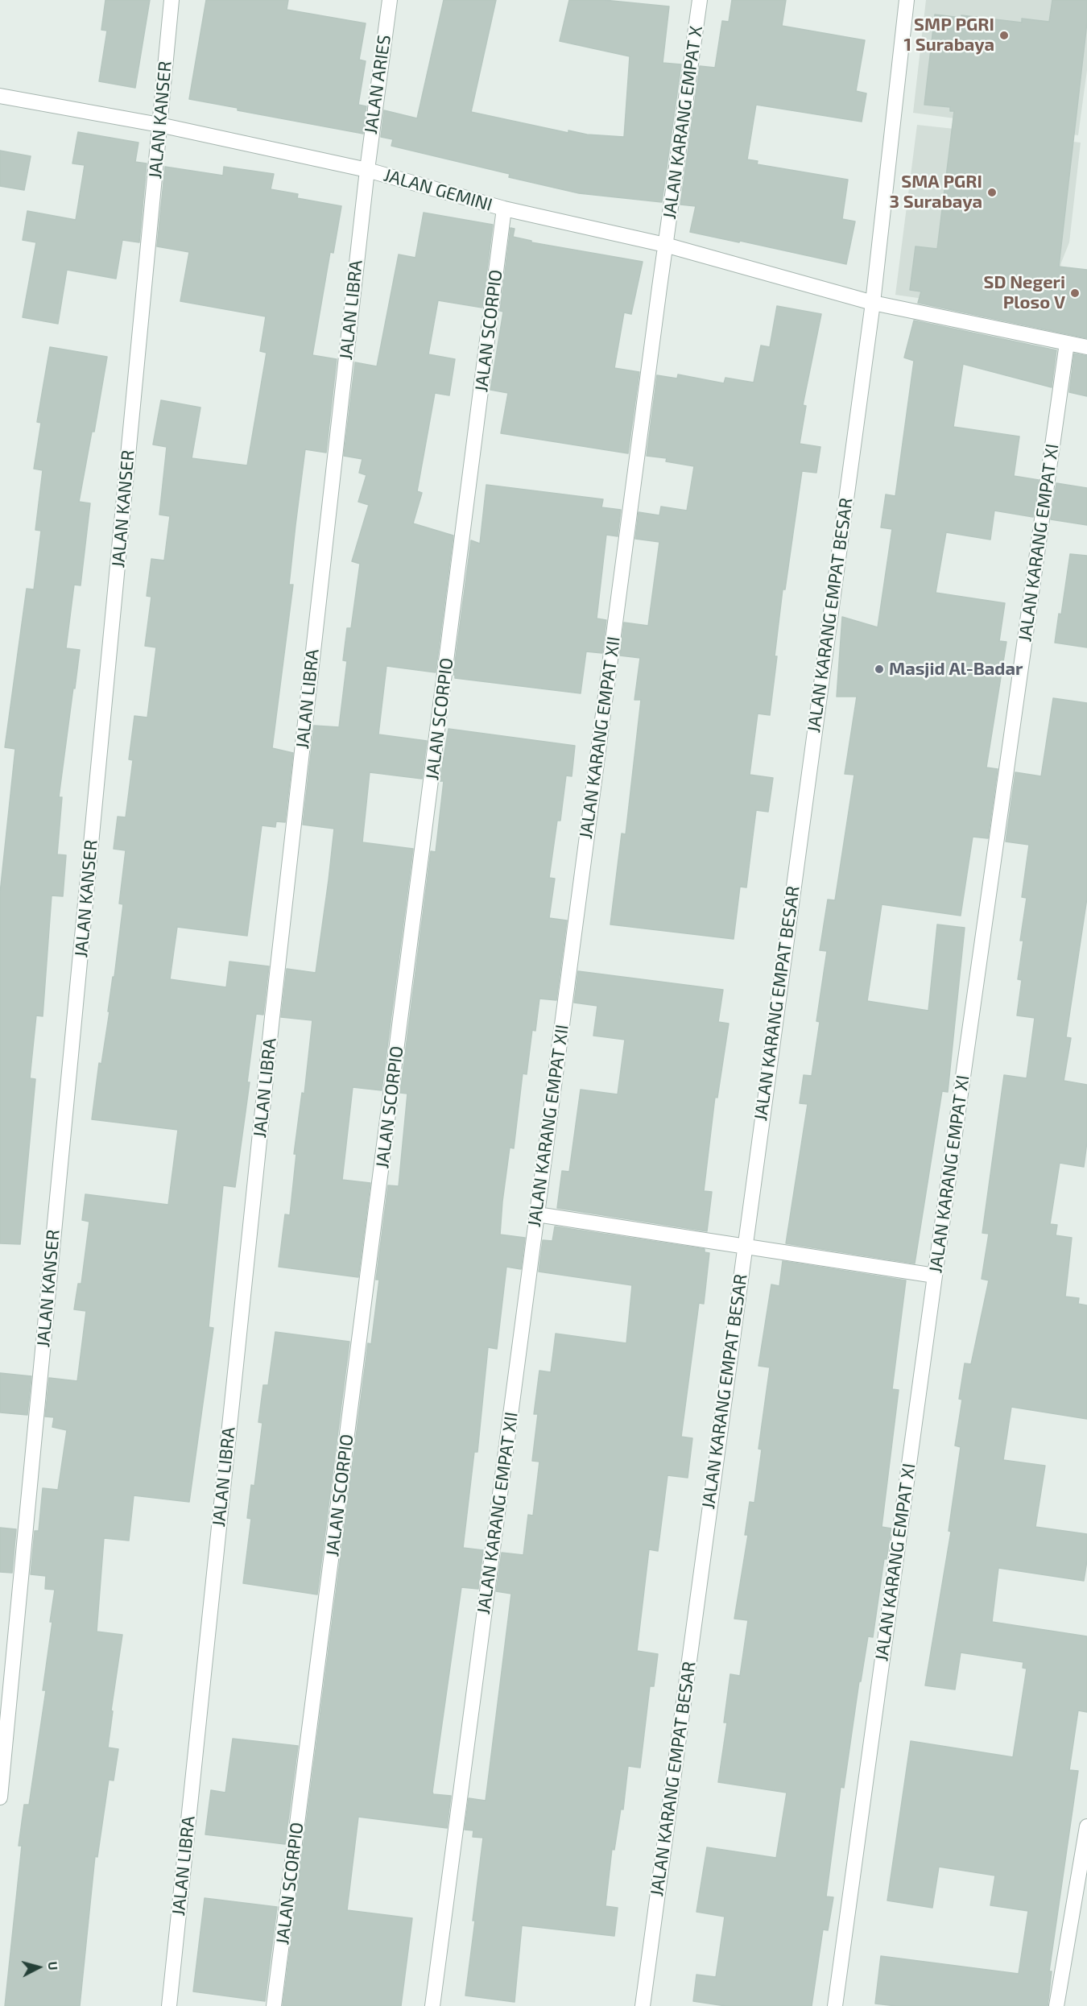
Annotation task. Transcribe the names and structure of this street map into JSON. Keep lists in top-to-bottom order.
{
  "streets": {
    "street": [
      "JALAN ARIES",
      "JALAN KANSER",
      "JALAN KARANG EMPAT X",
      "JALAN GEMINI",
      "JALAN LIBRA",
      "JALAN SCORPIO",
      "JALAN KARANG EMPAT XI",
      "JALAN KARANG EMPAT BESAR",
      "JALAN KARANG EMPAT XII"
    ]
  },
  "crossings": [
    ["JALAN ARIES", "JALAN GEMINI"],
    ["JALAN ARIES", "JALAN LIBRA"],
    ["JALAN KANSER", "JALAN GEMINI"],
    ["JALAN KARANG EMPAT X", "JALAN GEMINI"],
    ["JALAN KARANG EMPAT X", "JALAN KARANG EMPAT XII"],
    ["JALAN GEMINI", "JALAN LIBRA"],
    ["JALAN GEMINI", "JALAN SCORPIO"],
    ["JALAN GEMINI", "JALAN KARANG EMPAT BESAR"],
    ["JALAN GEMINI", "JALAN KARANG EMPAT XII"]
  ],
  "places": [
    "SMP PGRI 1 Surabaya",
    "SMA PGRI 3 Surabaya",
    "SD Negeri Ploso V",
    "Masjid Al-Badar"
  ],
  "north": "right"
}
